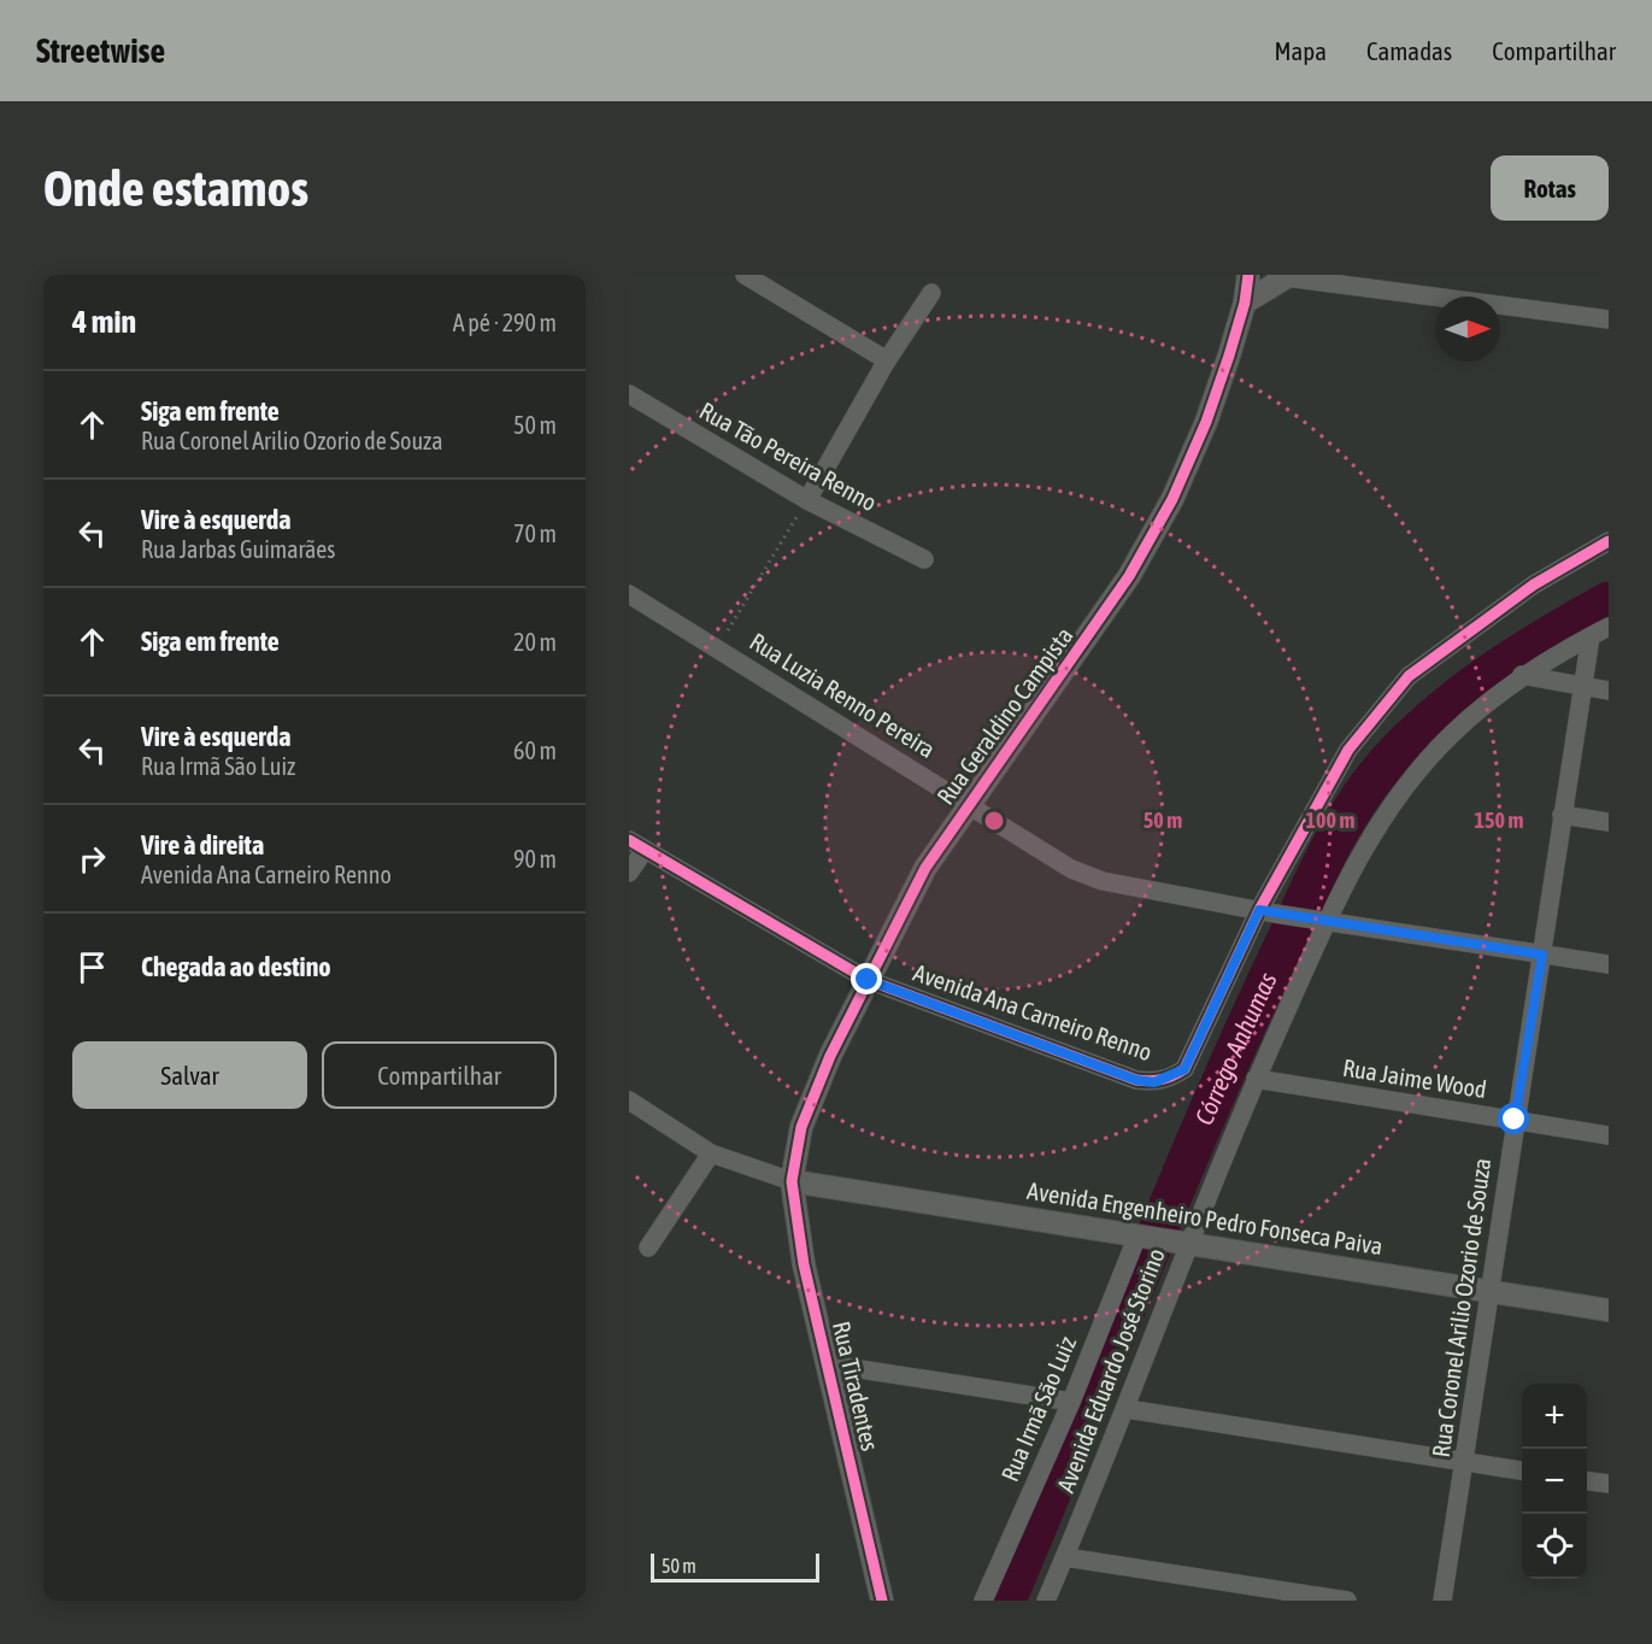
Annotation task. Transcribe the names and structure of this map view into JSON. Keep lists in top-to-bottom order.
{
  "streets": {
    "street": [
      "Rua Tão Pereira Renno",
      "Rua Luzia Renno Pereira",
      "Rua Geraldino Campista",
      "Avenida Ana Carneiro Renno",
      "Rua Jaime Wood",
      "Avenida Engenheiro Pedro Fonseca Paiva",
      "Rua Coronel Arilio Ozorio de Souza",
      "Avenida Eduardo José Storino",
      "Rua Tiradentes",
      "Rua Irmã São Luiz"
    ]
  },
  "crossings": [
    ["Rua Luzia Renno Pereira", "Rua Geraldino Campista"],
    ["Rua Luzia Renno Pereira", "Avenida Ana Carneiro Renno"],
    ["Rua Luzia Renno Pereira", "Rua Coronel Arilio Ozorio de Souza"],
    ["Rua Luzia Renno Pereira", "Avenida Eduardo José Storino"],
    ["Rua Geraldino Campista", "Avenida Ana Carneiro Renno"],
    ["Rua Geraldino Campista", "Avenida Engenheiro Pedro Fonseca Paiva"],
    ["Rua Geraldino Campista", "Rua Tiradentes"],
    ["Rua Jaime Wood", "Rua Coronel Arilio Ozorio de Souza"],
    ["Rua Jaime Wood", "Avenida Eduardo José Storino"],
    ["Avenida Engenheiro Pedro Fonseca Paiva", "Rua Coronel Arilio Ozorio de Souza"],
    ["Avenida Engenheiro Pedro Fonseca Paiva", "Avenida Eduardo José Storino"],
    ["Avenida Engenheiro Pedro Fonseca Paiva", "Rua Tiradentes"],
    ["Avenida Engenheiro Pedro Fonseca Paiva", "Rua Irmã São Luiz"],
    ["Rua Coronel Arilio Ozorio de Souza", "Avenida Eduardo José Storino"]
  ],
  "water": ["Córrego Anhumas"],
  "scale_bar": "50 m",
  "north": "right",
  "page": {
    "header": "Streetwise",
    "nav": ["Mapa", "Camadas", "Compartilhar"],
    "buttons": [
      "Rotas",
      ["Salvar", "Compartilhar"]
    ],
    "title": "Onde estamos",
    "heading": ["4 min", "A pé · 290 m"],
    "list": [
      ["Siga em frente", "Rua Coronel Arilio Ozorio de Souza", "50 m"],
      ["Vire à esquerda", "Rua Jarbas Guimarães", "70 m"],
      ["Siga em frente", "20 m"],
      ["Vire à esquerda", "Rua Irmã São Luiz", "60 m"],
      ["Vire à direita", "Avenida Ana Carneiro Renno", "90 m"],
      "Chegada ao destino"
    ],
    "map_buttons": ["+", "−"],
    "scale": "50 m"
  },
  "rings": ["50 m", "100 m", "150 m"]
}
